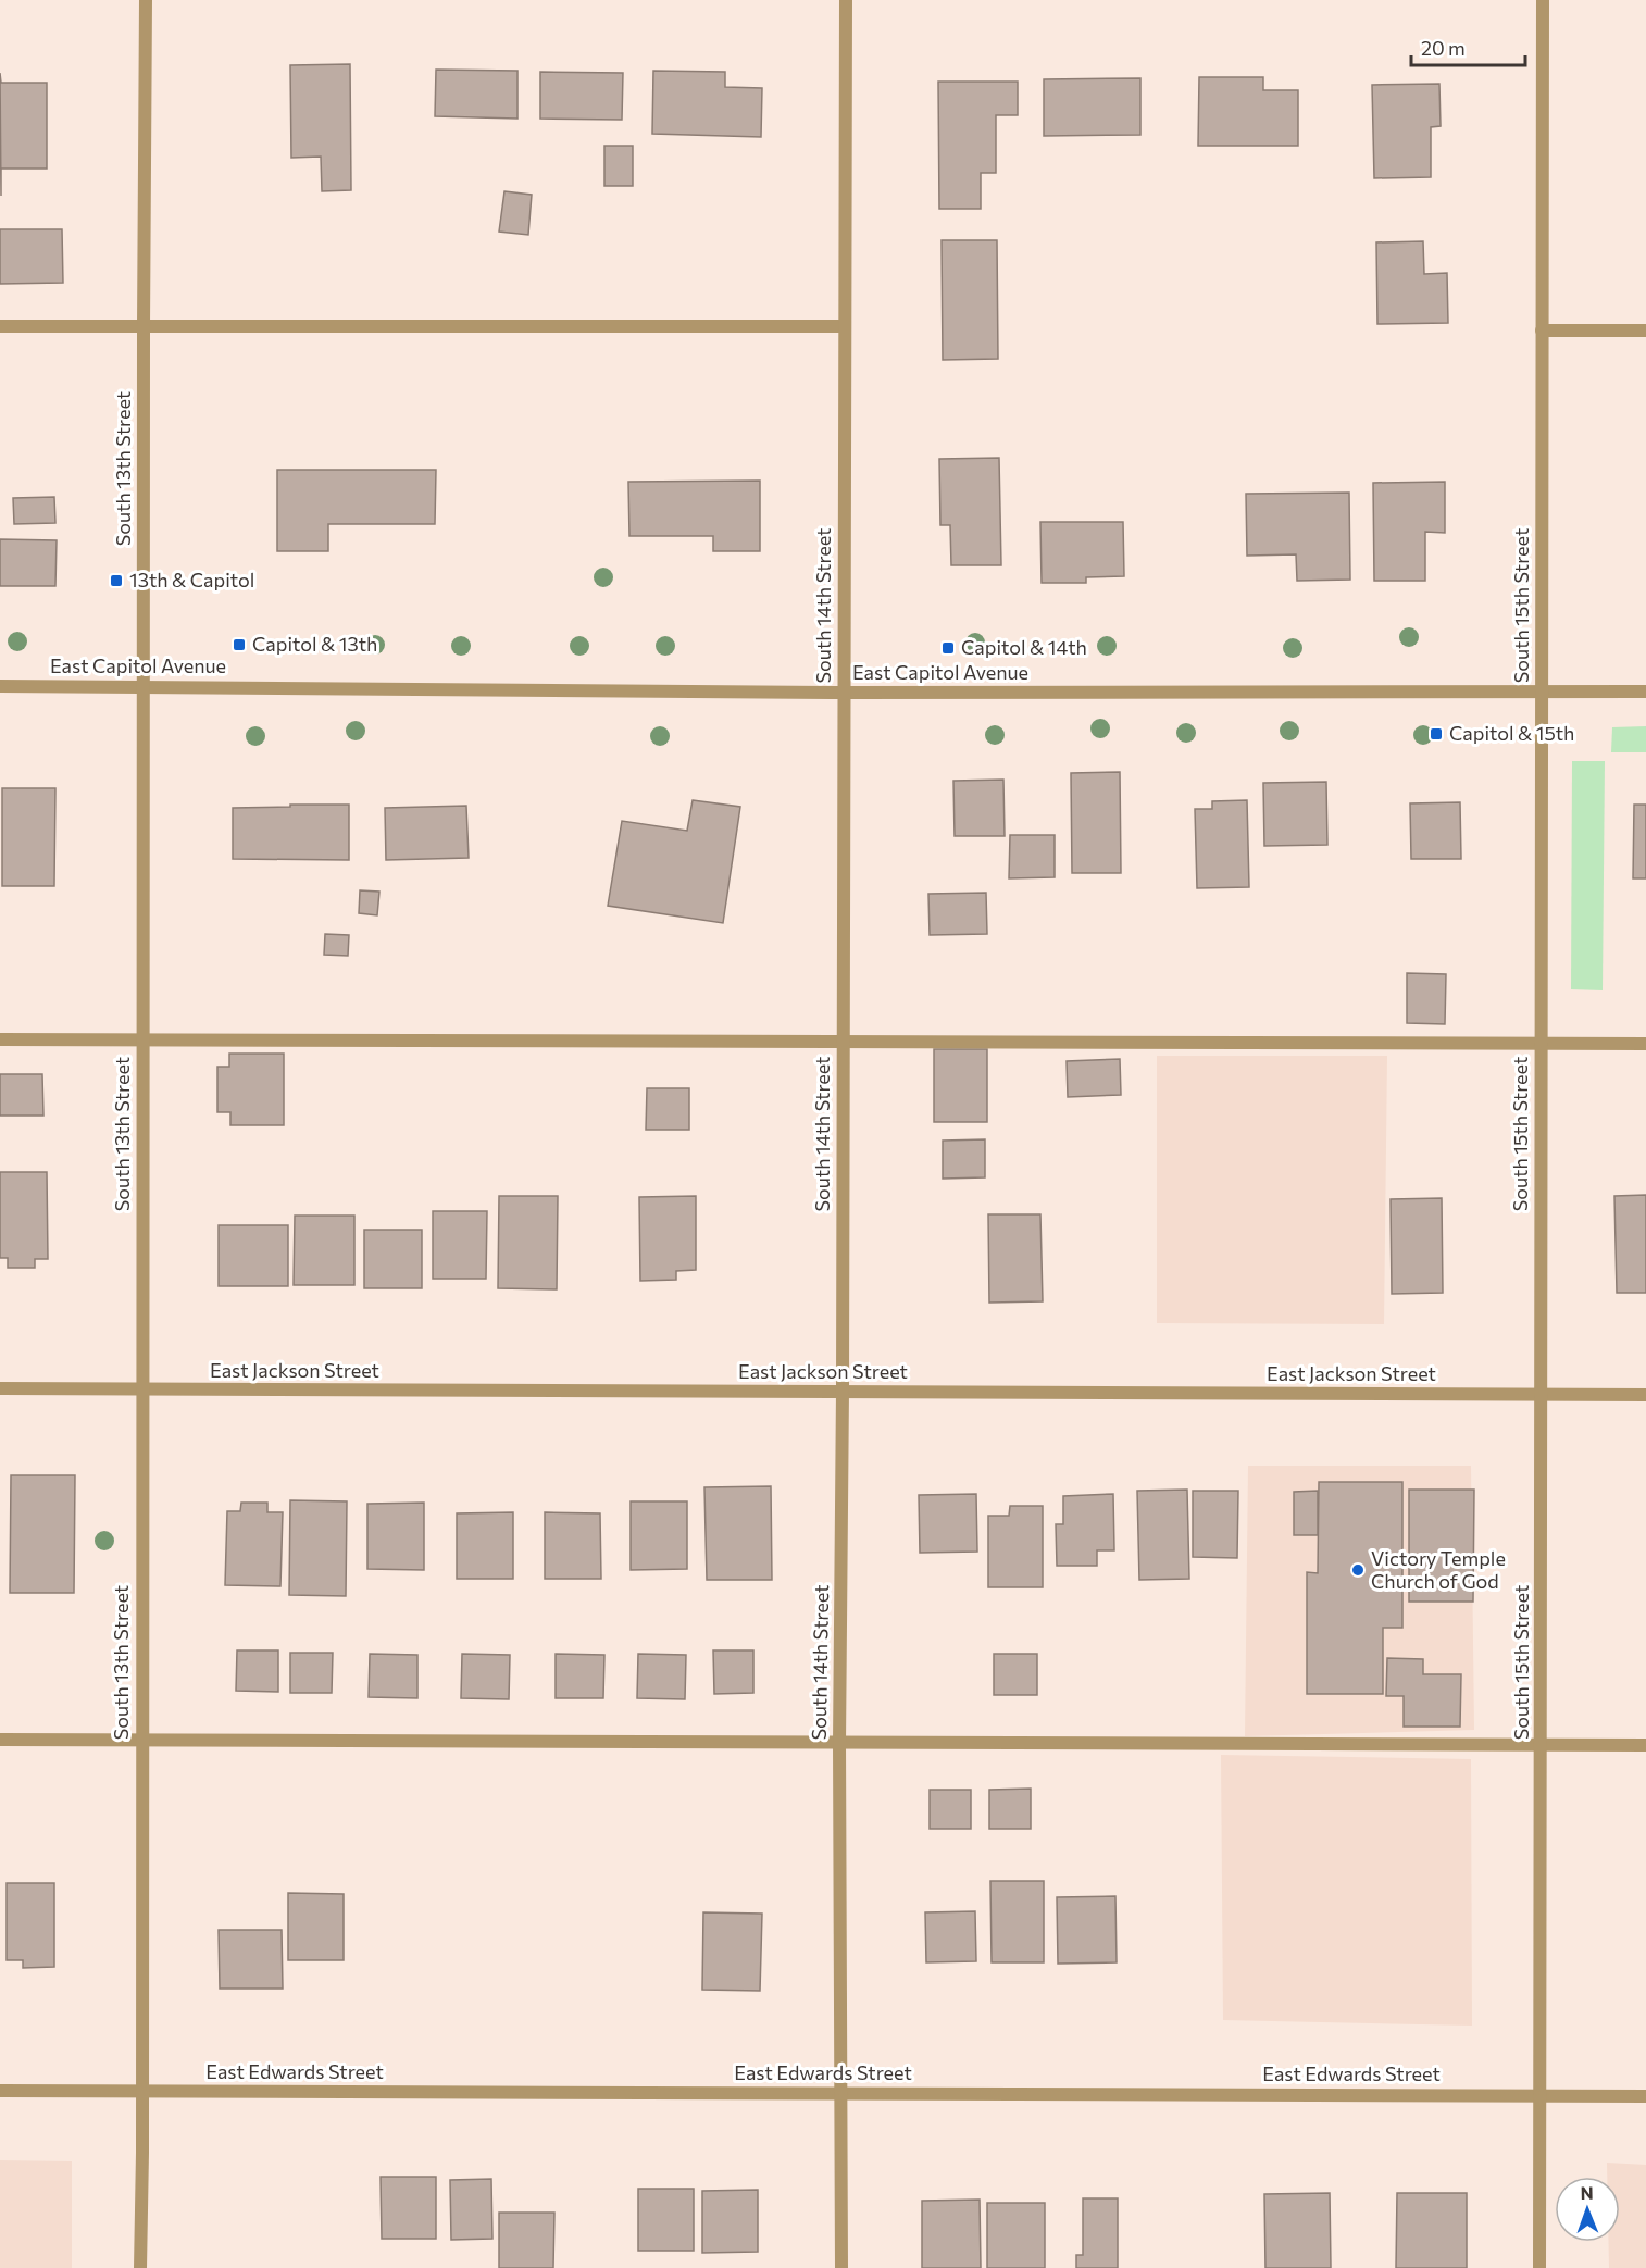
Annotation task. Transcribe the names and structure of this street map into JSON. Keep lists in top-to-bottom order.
{
  "streets": {
    "street": [
      "South 13th Street",
      "South 14th Street",
      "South 15th Street",
      "East Capitol Avenue",
      "East Jackson Street",
      "East Edwards Street"
    ]
  },
  "crossings": [
    ["South 13th Street", "East Capitol Avenue"],
    ["South 13th Street", "East Jackson Street"],
    ["South 13th Street", "East Edwards Street"],
    ["South 14th Street", "East Capitol Avenue"],
    ["South 14th Street", "East Jackson Street"],
    ["South 14th Street", "East Edwards Street"],
    ["South 15th Street", "East Capitol Avenue"],
    ["South 15th Street", "East Jackson Street"],
    ["South 15th Street", "East Edwards Street"]
  ],
  "places": {
    "transit": [
      "13th & Capitol",
      "Capitol & 13th",
      "Capitol & 14th",
      "Capitol & 15th"
    ],
    "other": ["Victory Temple Church of God"]
  },
  "scale_bar": "20 m",
  "north": "top"
}
